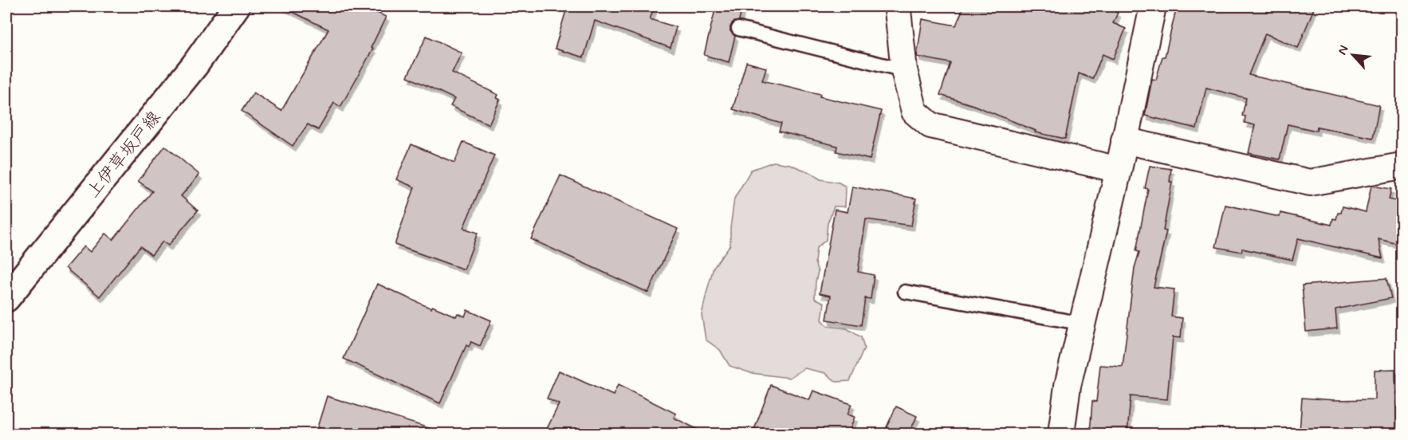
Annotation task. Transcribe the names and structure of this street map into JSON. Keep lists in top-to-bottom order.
{
  "streets": {
    "main road": ["上伊草坂戸線"]
  },
  "north": "top left"
}
